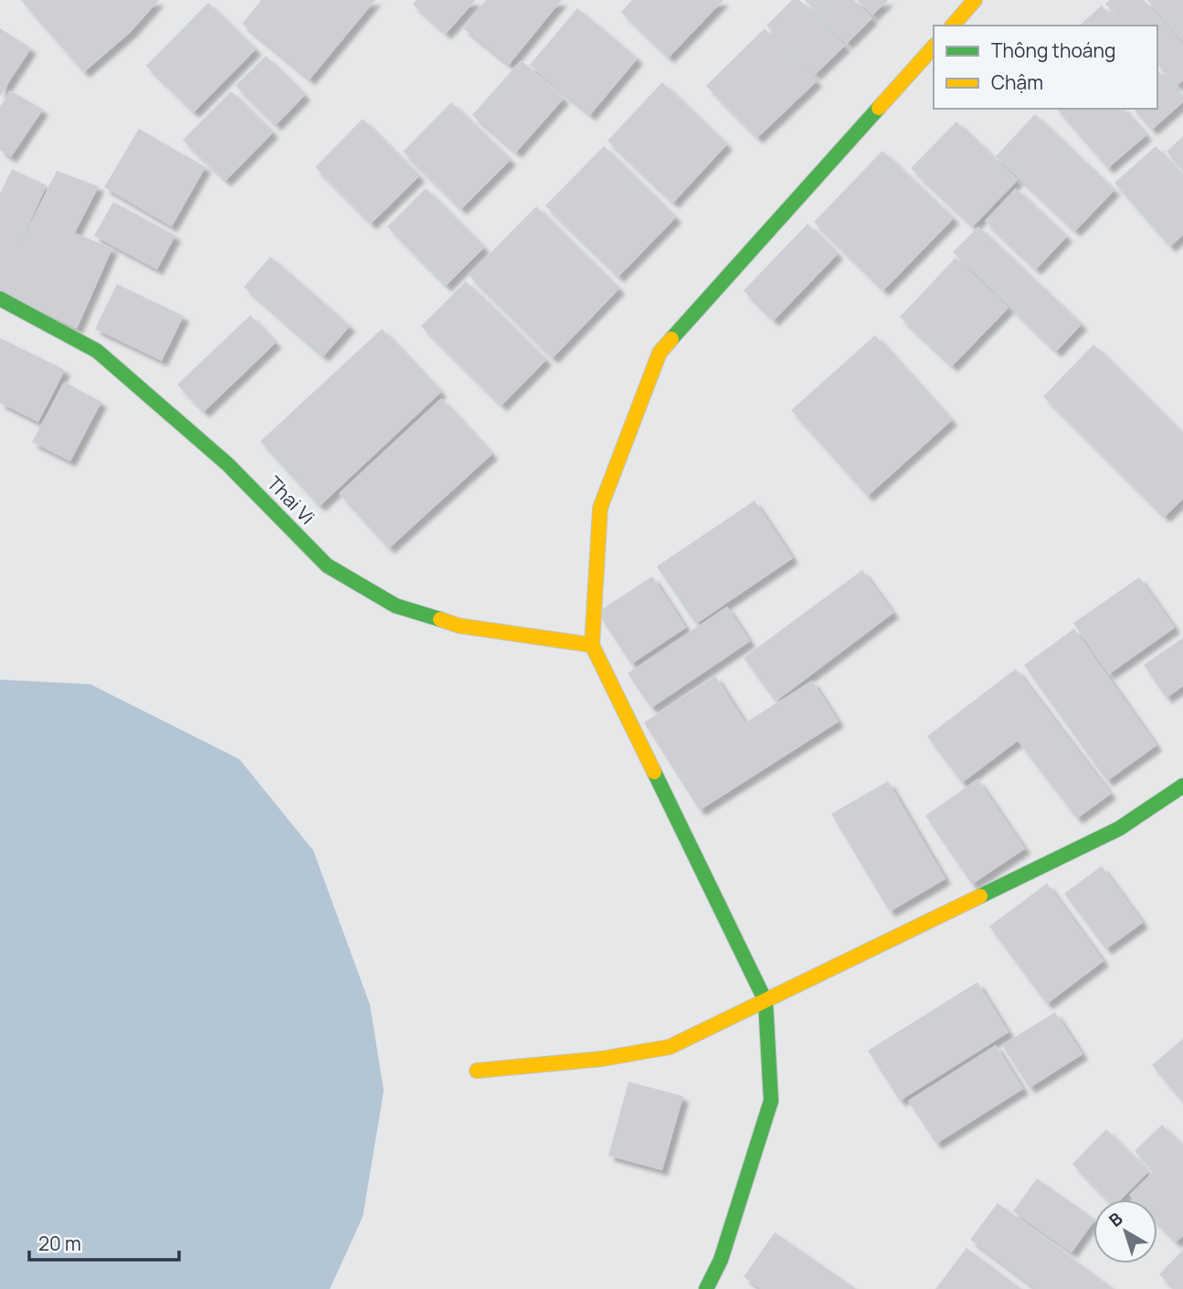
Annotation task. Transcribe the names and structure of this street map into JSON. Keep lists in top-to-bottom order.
{
  "streets": {
    "street": ["Thai Vi"]
  },
  "legend": ["Thông thoáng", "Chậm"],
  "scale_bar": "20 m",
  "north": "top left"
}
